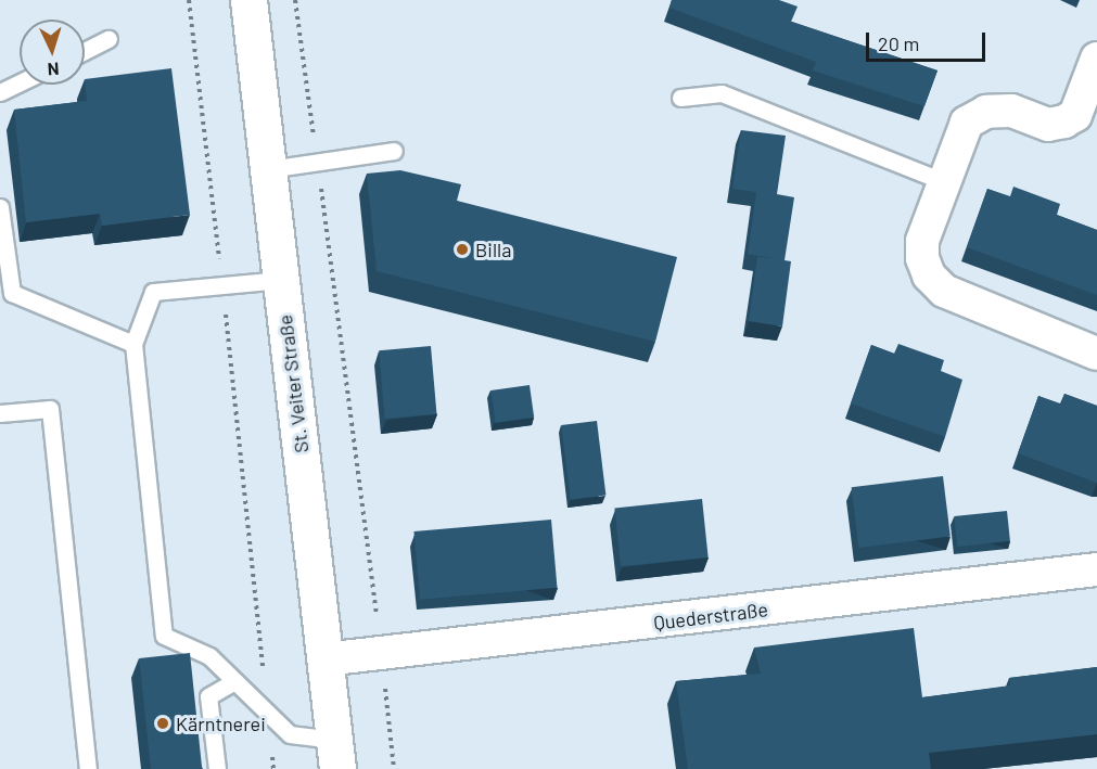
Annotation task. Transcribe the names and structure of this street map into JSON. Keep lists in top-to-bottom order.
{
  "streets": {
    "main road": ["St. Veiter Straße"],
    "street": ["Quederstraße"]
  },
  "crossings": [
    ["St. Veiter Straße", "Quederstraße"]
  ],
  "places": ["Billa", "Kärntnerei"],
  "scale_bar": "20 m",
  "north": "bottom"
}
